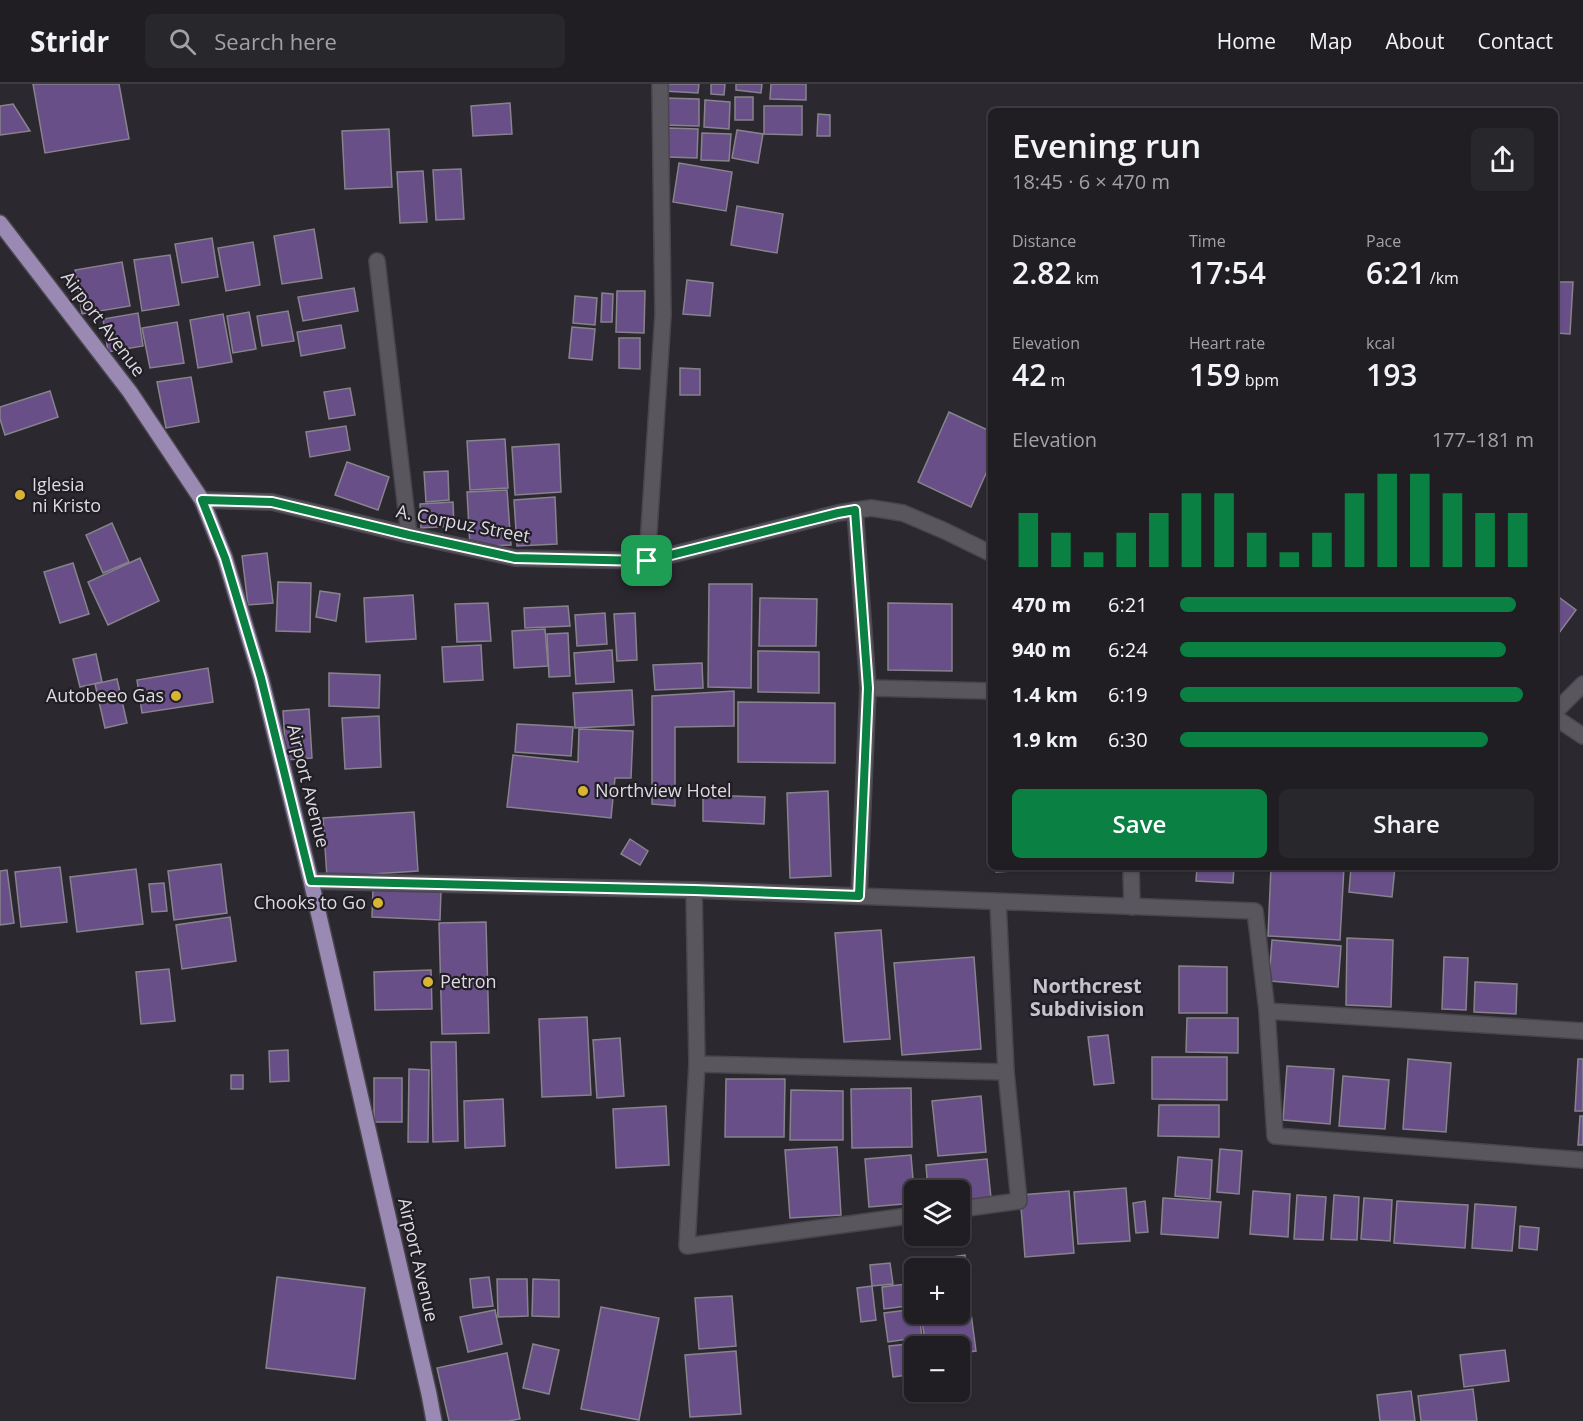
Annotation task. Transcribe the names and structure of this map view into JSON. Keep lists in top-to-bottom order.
{
  "streets": {
    "main road": ["Airport Avenue"],
    "street": ["A. Corpuz Street"]
  },
  "crossings": [
    ["Airport Avenue", "A. Corpuz Street"]
  ],
  "districts": ["Northcrest Subdivision"],
  "places": [
    "Iglesia ni Kristo",
    "Autobeeo Gas",
    "Northview Hotel",
    "Chooks to Go",
    "Petron"
  ],
  "page": {
    "header": "Stridr",
    "search": "Search here",
    "nav": [
      "Home",
      "Map",
      "About",
      "Contact"
    ],
    "heading": ["Evening run", "18:45 · 6 × 470 m"],
    "stats": [
      ["Distance", "2.82 km"],
      ["Time", "17:54"],
      ["Pace", "6:21 /km"],
      ["Elevation", "42 m"],
      ["Heart rate", "159 bpm"],
      ["kcal", "193"]
    ],
    "chart": ["Elevation", "177–181 m"],
    "list": [
      {
        "name": "470 m",
        "note": "6:21"
      },
      {
        "name": "940 m",
        "note": "6:24"
      },
      {
        "name": "1.4 km",
        "note": "6:19"
      },
      {
        "name": "1.9 km",
        "note": "6:30"
      }
    ],
    "buttons": ["Save", "Share"],
    "map_buttons": ["+", "−"]
  }
}
